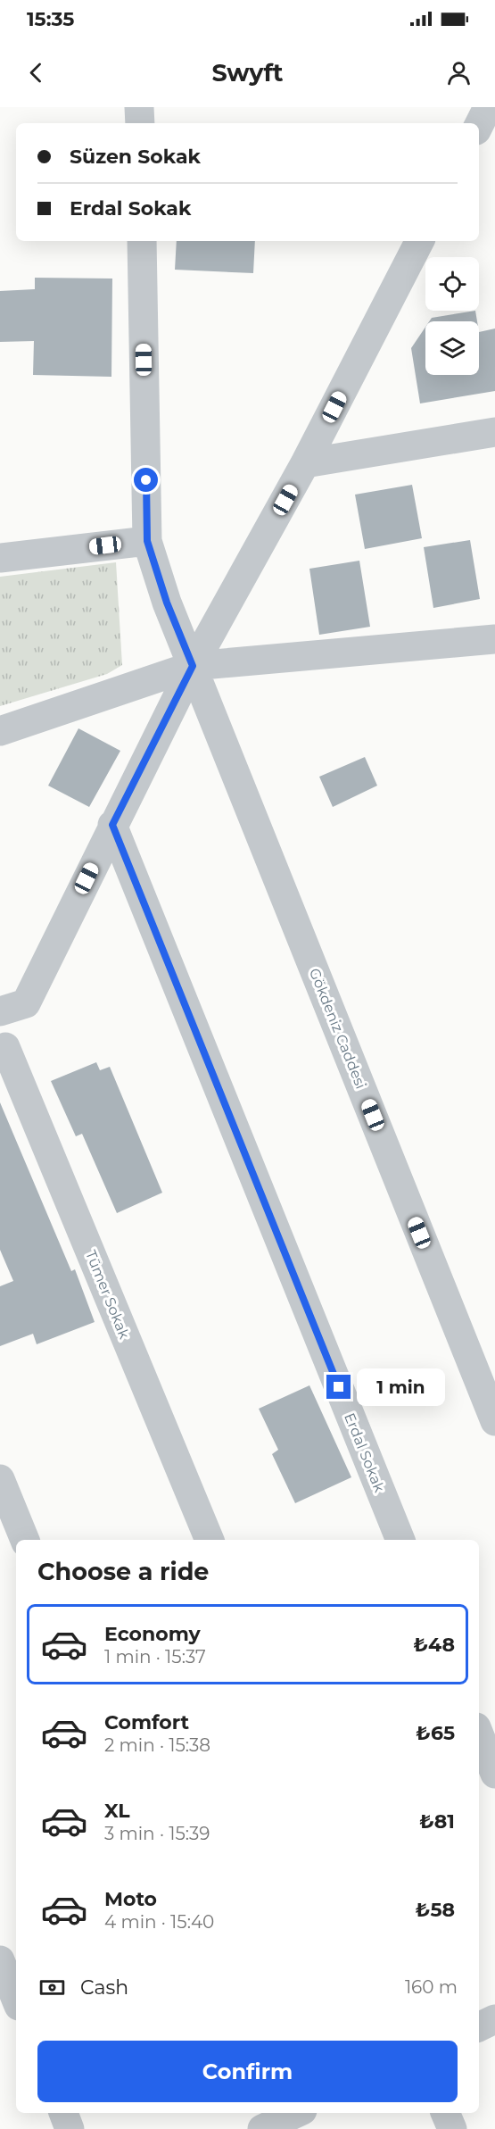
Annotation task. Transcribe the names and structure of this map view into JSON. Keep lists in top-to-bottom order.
{
  "streets": {
    "street": ["Gökdeniz Caddesi", "Tümer Sokak", "Erdal Sokak"]
  },
  "page": {
    "status": "15:35",
    "header": "Swyft",
    "banner": ["Süzen Sokak", "Erdal Sokak"],
    "bubble": "1 min",
    "heading": "Choose a ride",
    "list": [
      {
        "name": "Economy",
        "note": "1 min · 15:37",
        "value": "₺48"
      },
      {
        "name": "Comfort",
        "note": "2 min · 15:38",
        "value": "₺65"
      },
      {
        "name": "XL",
        "note": "3 min · 15:39",
        "value": "₺81"
      },
      {
        "name": "Moto",
        "note": "4 min · 15:40",
        "value": "₺58"
      }
    ],
    "pay": ["Cash", "160 m"],
    "buttons": "Confirm"
  }
}
